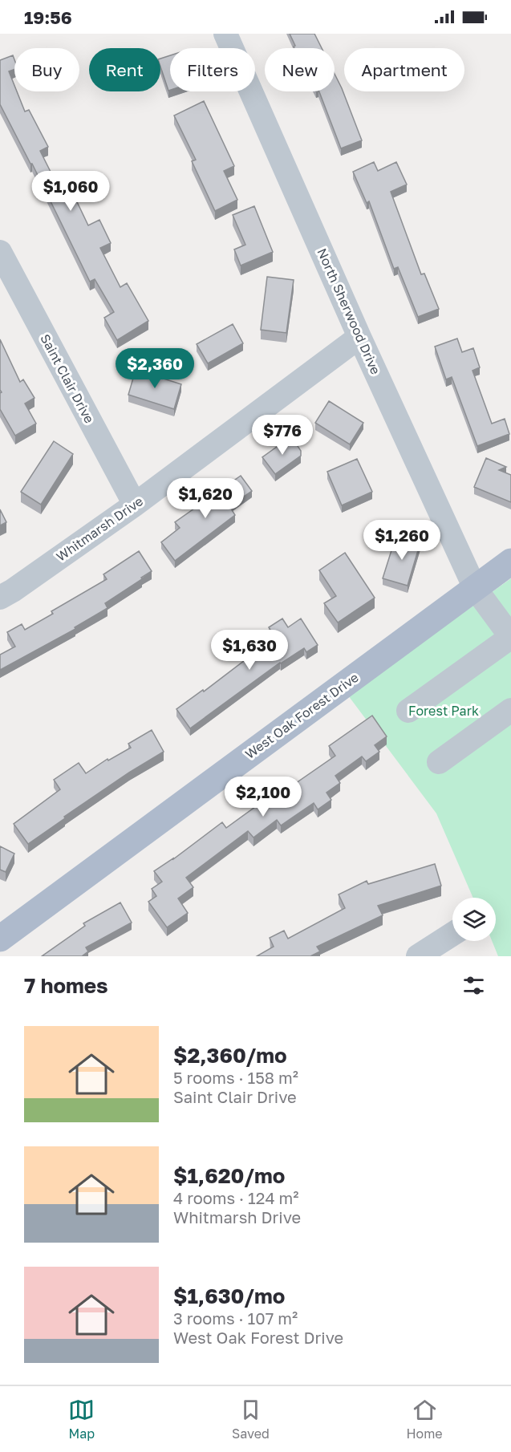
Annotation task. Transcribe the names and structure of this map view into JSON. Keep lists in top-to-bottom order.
{
  "streets": {
    "main road": ["West Oak Forest Drive"],
    "street": ["North Sherwood Drive", "Saint Clair Drive", "Whitmarsh Drive"]
  },
  "crossings": [
    ["North Sherwood Drive", "Whitmarsh Drive"],
    ["North Sherwood Drive", "West Oak Forest Drive"],
    ["Saint Clair Drive", "Whitmarsh Drive"]
  ],
  "parks": ["Forest Park"],
  "page": {
    "status": "19:56",
    "chip": [
      "Buy",
      "Rent",
      "Filters",
      "New",
      "Apartment"
    ],
    "price": [
      "$1,060",
      "$2,360",
      "$776",
      "$1,620",
      "$1,260",
      "$1,630",
      "$2,100"
    ],
    "heading": "7 homes",
    "list": [
      {
        "name": "$2,360/mo",
        "note": "5 rooms · 158 m² · Saint Clair Drive"
      },
      {
        "name": "$1,620/mo",
        "note": "4 rooms · 124 m² · Whitmarsh Drive"
      },
      {
        "name": "$1,630/mo",
        "note": "3 rooms · 107 m² · West Oak Forest Drive"
      }
    ],
    "tabs": ["Map", "Saved", "Home"]
  }
}
